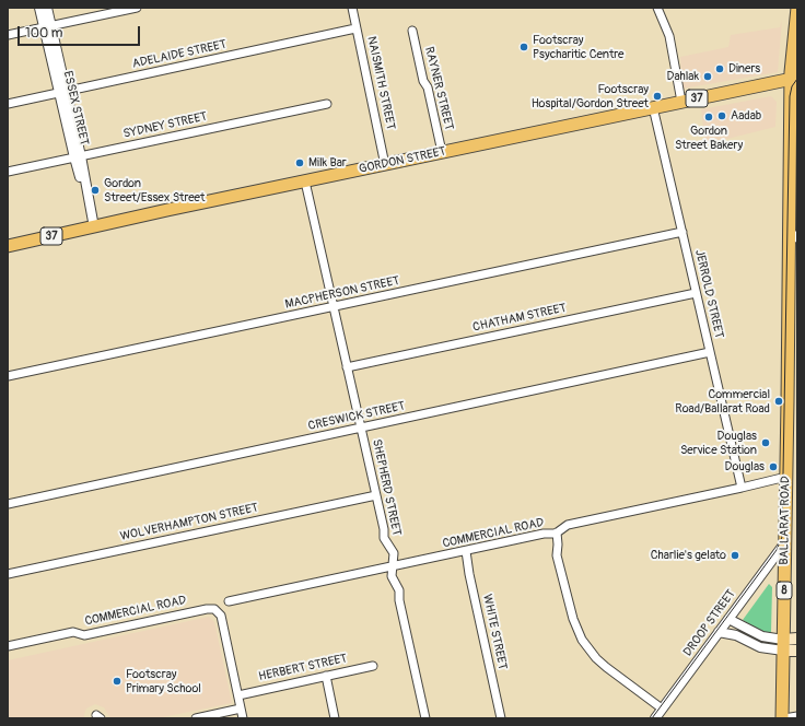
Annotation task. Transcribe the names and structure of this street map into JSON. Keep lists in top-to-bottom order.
{
  "streets": {
    "main road": [
      "37",
      "GORDON STREET",
      "BALLARAT ROAD",
      "8"
    ],
    "street": [
      "ADELAIDE STREET",
      "NAISMITH STREET",
      "RAYNER STREET",
      "ESSEX STREET",
      "SYDNEY STREET",
      "MACPHERSON STREET",
      "JERROLD STREET",
      "CHATHAM STREET",
      "CRESWICK STREET",
      "SHEPHERD STREET",
      "WOLVERHAMPTON STREET",
      "COMMERCIAL ROAD",
      "DROOP STREET",
      "WHITE STREET",
      "HERBERT STREET"
    ]
  },
  "crossings": [
    ["ADELAIDE STREET", "NAISMITH STREET"],
    ["ADELAIDE STREET", "ESSEX STREET"],
    ["NAISMITH STREET", "GORDON STREET"],
    ["RAYNER STREET", "GORDON STREET"],
    ["ESSEX STREET", "SYDNEY STREET"],
    ["ESSEX STREET", "GORDON STREET"],
    ["GORDON STREET", "JERROLD STREET"],
    ["GORDON STREET", "SHEPHERD STREET"],
    ["GORDON STREET", "BALLARAT ROAD"],
    ["MACPHERSON STREET", "JERROLD STREET"],
    ["MACPHERSON STREET", "SHEPHERD STREET"],
    ["JERROLD STREET", "CHATHAM STREET"],
    ["JERROLD STREET", "CRESWICK STREET"],
    ["JERROLD STREET", "COMMERCIAL ROAD"],
    ["CHATHAM STREET", "SHEPHERD STREET"],
    ["CRESWICK STREET", "SHEPHERD STREET"],
    ["SHEPHERD STREET", "WOLVERHAMPTON STREET"],
    ["SHEPHERD STREET", "COMMERCIAL ROAD"],
    ["BALLARAT ROAD", "COMMERCIAL ROAD"],
    ["BALLARAT ROAD", "DROOP STREET"],
    ["COMMERCIAL ROAD", "WHITE STREET"],
    ["COMMERCIAL ROAD", "HERBERT STREET"]
  ],
  "places": [
    "Footscray Psycharitic Centre",
    "Diners",
    "Dahlak",
    "Footscray Hospital/Gordon Street",
    "Aadab",
    "Gordon Street Bakery",
    "Milk Bar",
    "Gordon Street/Essex Street",
    "Commercial Road/Ballarat Road",
    "Douglas Service Station",
    "Douglas",
    "Charlie's gelato",
    "Footscray Primary School"
  ],
  "scale_bar": "100 m"
}
